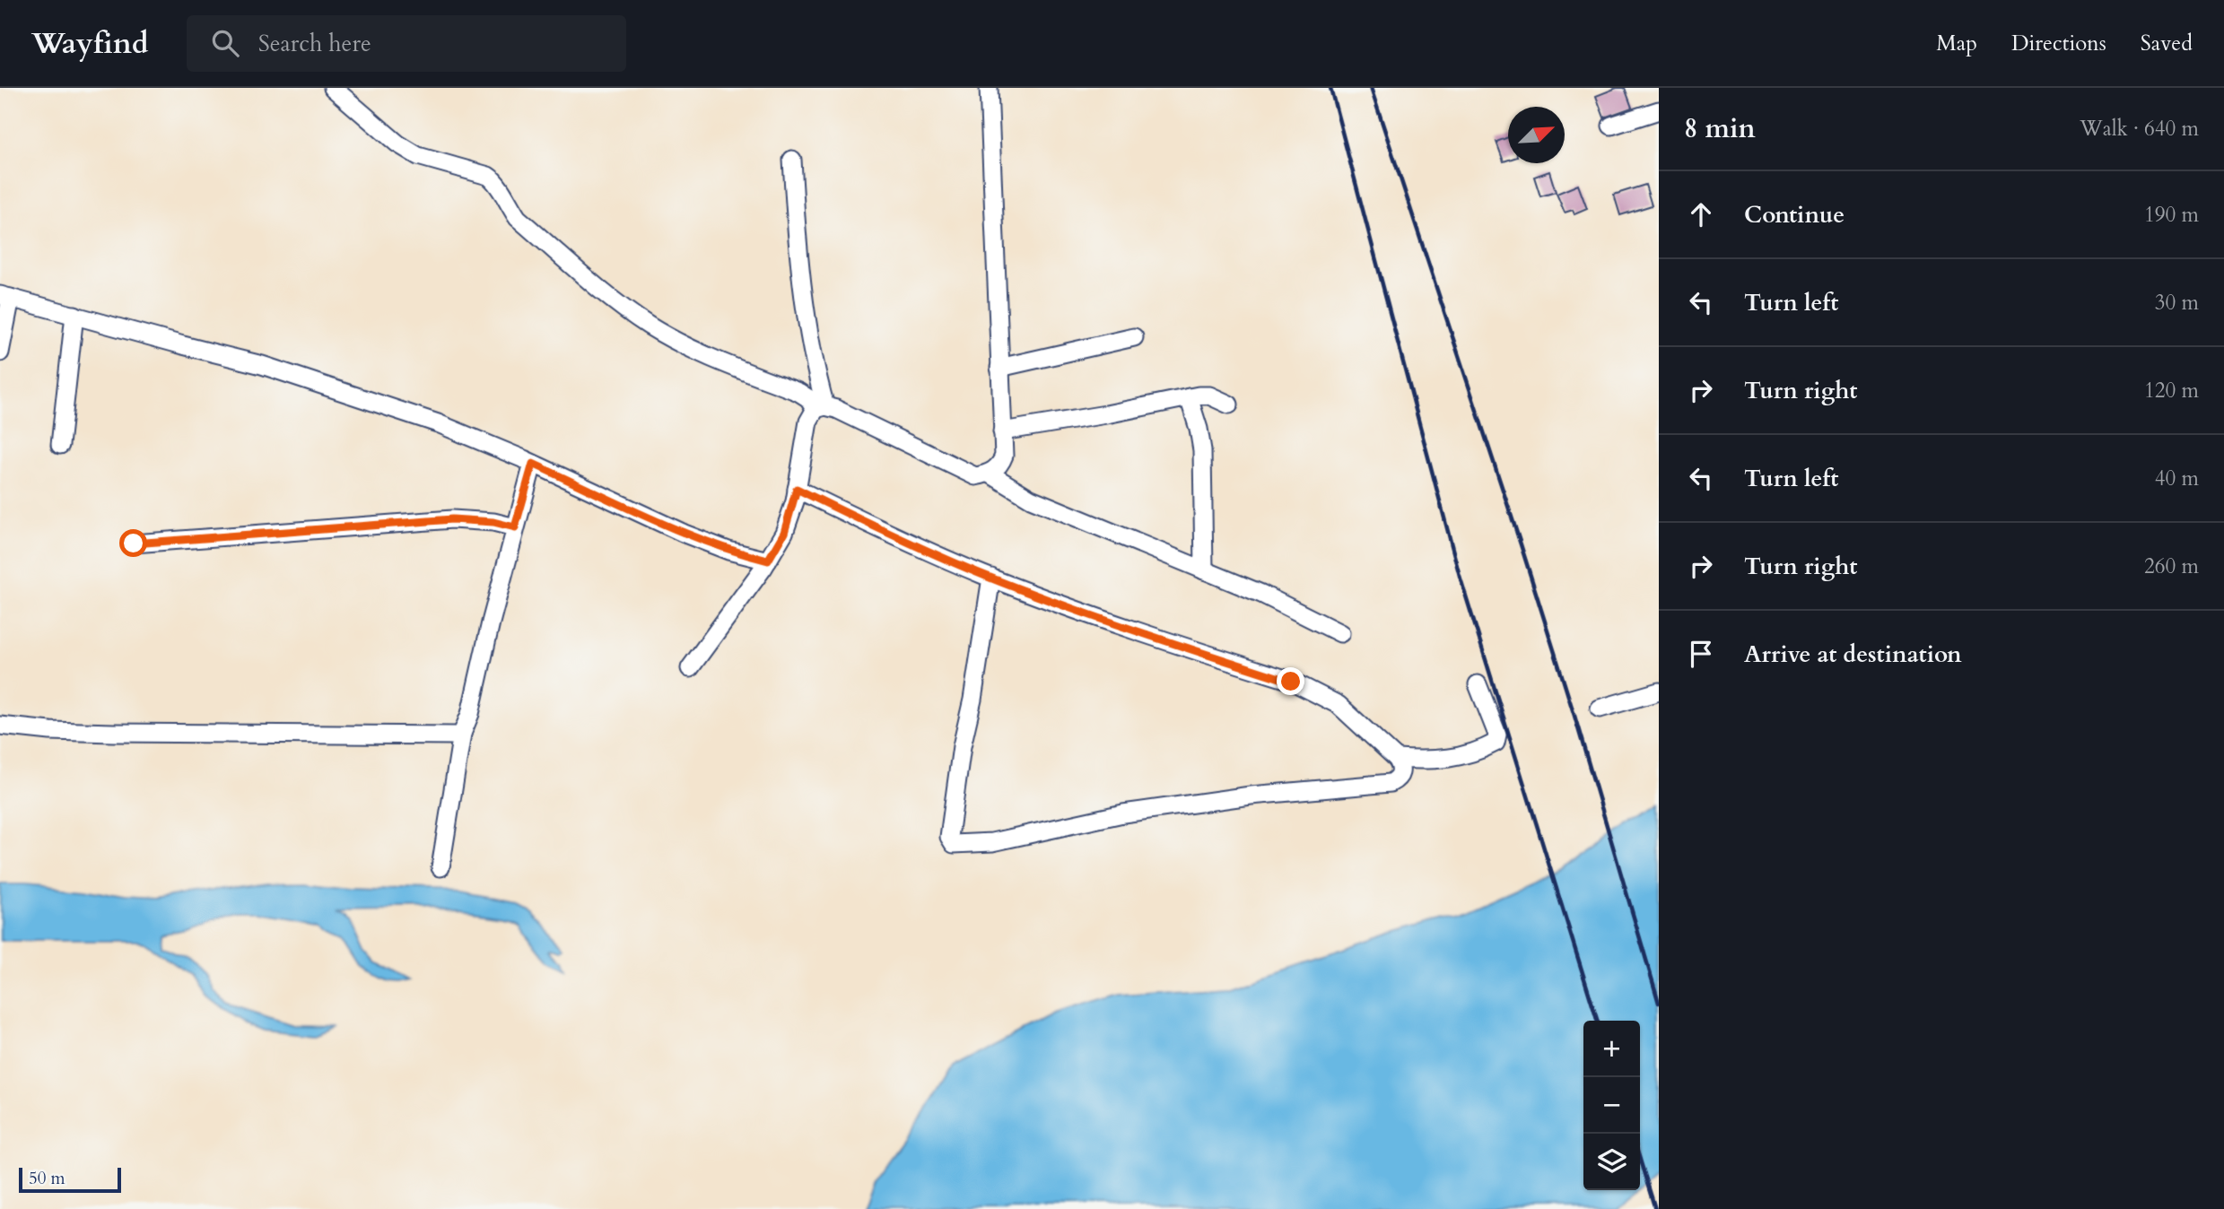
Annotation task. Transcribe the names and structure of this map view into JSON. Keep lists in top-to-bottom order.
{
  "scale_bar": "50 m",
  "north": "top right",
  "page": {
    "header": "Wayfind",
    "search": "Search here",
    "nav": ["Map", "Directions", "Saved"],
    "heading": ["8 min", "Walk · 640 m"],
    "list": [
      ["Continue", "190 m"],
      ["Turn left", "30 m"],
      ["Turn right", "120 m"],
      ["Turn left", "40 m"],
      ["Turn right", "260 m"],
      "Arrive at destination"
    ],
    "map_buttons": ["+", "−"],
    "scale": "50 m"
  }
}
